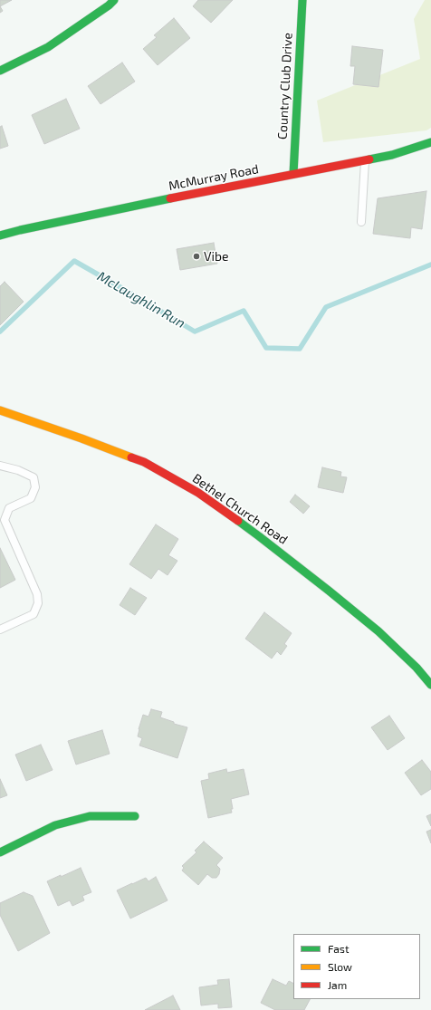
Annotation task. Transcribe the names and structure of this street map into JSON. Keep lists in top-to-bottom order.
{
  "streets": {
    "street": ["Country Club Drive", "McMurray Road", "Bethel Church Road"]
  },
  "crossings": [
    ["Country Club Drive", "McMurray Road"]
  ],
  "water": ["McLaughlin Run"],
  "places": ["Vibe"],
  "legend": ["Fast", "Slow", "Jam"]
}
